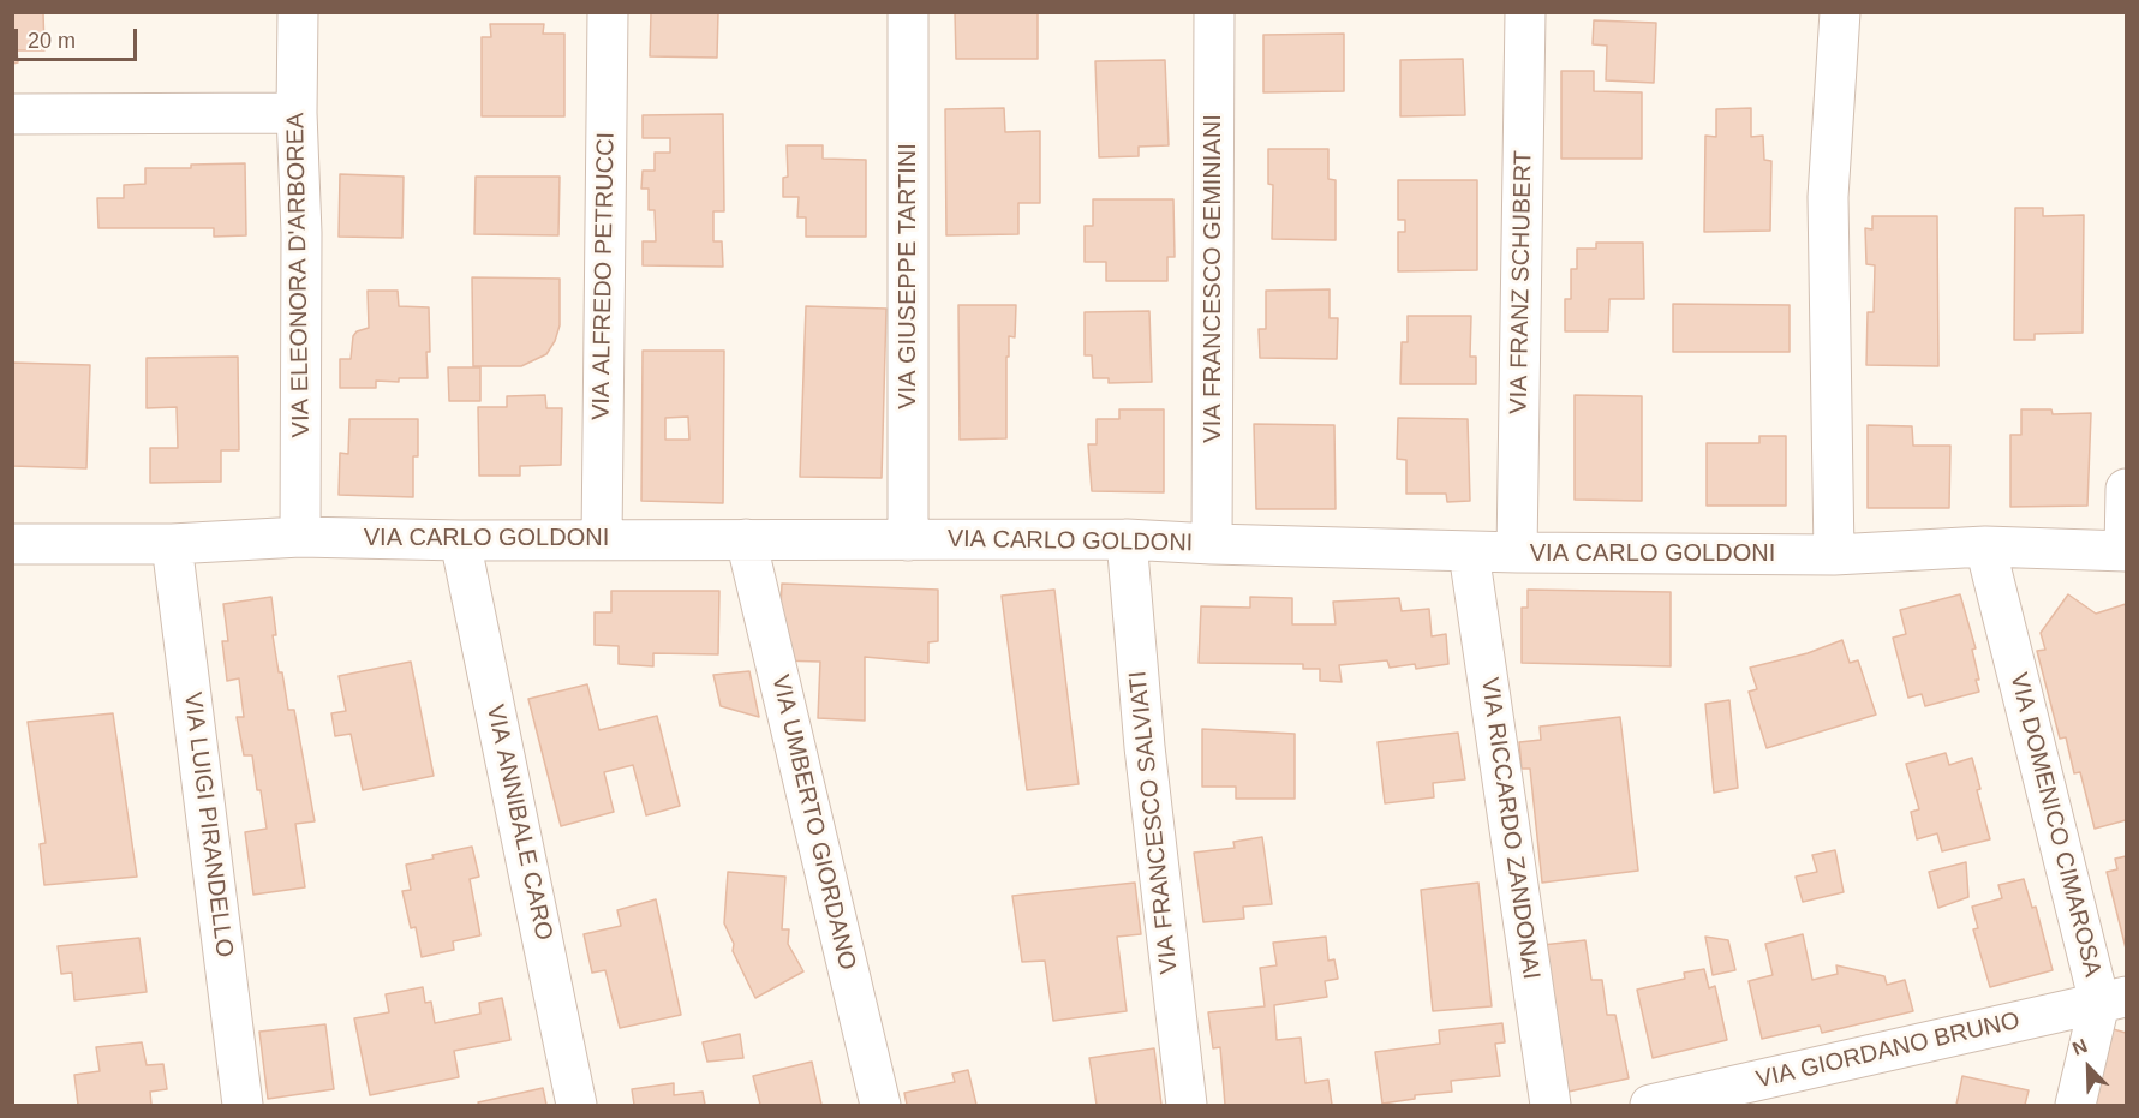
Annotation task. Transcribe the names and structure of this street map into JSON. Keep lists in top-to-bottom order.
{
  "streets": {
    "street": [
      "VIA ELEONORA D'ARBOREA",
      "VIA ALFREDO PETRUCCI",
      "VIA GIUSEPPE TARTINI",
      "VIA FRANCESCO GEMINIANI",
      "VIA FRANZ SCHUBERT",
      "VIA CARLO GOLDONI",
      "VIA ANNIBALE CARO",
      "VIA UMBERTO GIORDANO",
      "VIA FRANCESCO SALVIATI",
      "VIA LUIGI PIRANDELLO",
      "VIA DOMENICO CIMAROSA",
      "VIA RICCARDO ZANDONAI",
      "VIA GIORDANO BRUNO"
    ]
  },
  "crossings": [
    ["VIA ELEONORA D'ARBOREA", "VIA CARLO GOLDONI"],
    ["VIA ALFREDO PETRUCCI", "VIA CARLO GOLDONI"],
    ["VIA GIUSEPPE TARTINI", "VIA CARLO GOLDONI"],
    ["VIA FRANCESCO GEMINIANI", "VIA CARLO GOLDONI"],
    ["VIA FRANZ SCHUBERT", "VIA CARLO GOLDONI"],
    ["VIA CARLO GOLDONI", "VIA ANNIBALE CARO"],
    ["VIA CARLO GOLDONI", "VIA UMBERTO GIORDANO"],
    ["VIA CARLO GOLDONI", "VIA FRANCESCO SALVIATI"],
    ["VIA CARLO GOLDONI", "VIA LUIGI PIRANDELLO"],
    ["VIA CARLO GOLDONI", "VIA DOMENICO CIMAROSA"],
    ["VIA CARLO GOLDONI", "VIA RICCARDO ZANDONAI"],
    ["VIA DOMENICO CIMAROSA", "VIA GIORDANO BRUNO"]
  ],
  "scale_bar": "20 m",
  "north": "top left"
}
